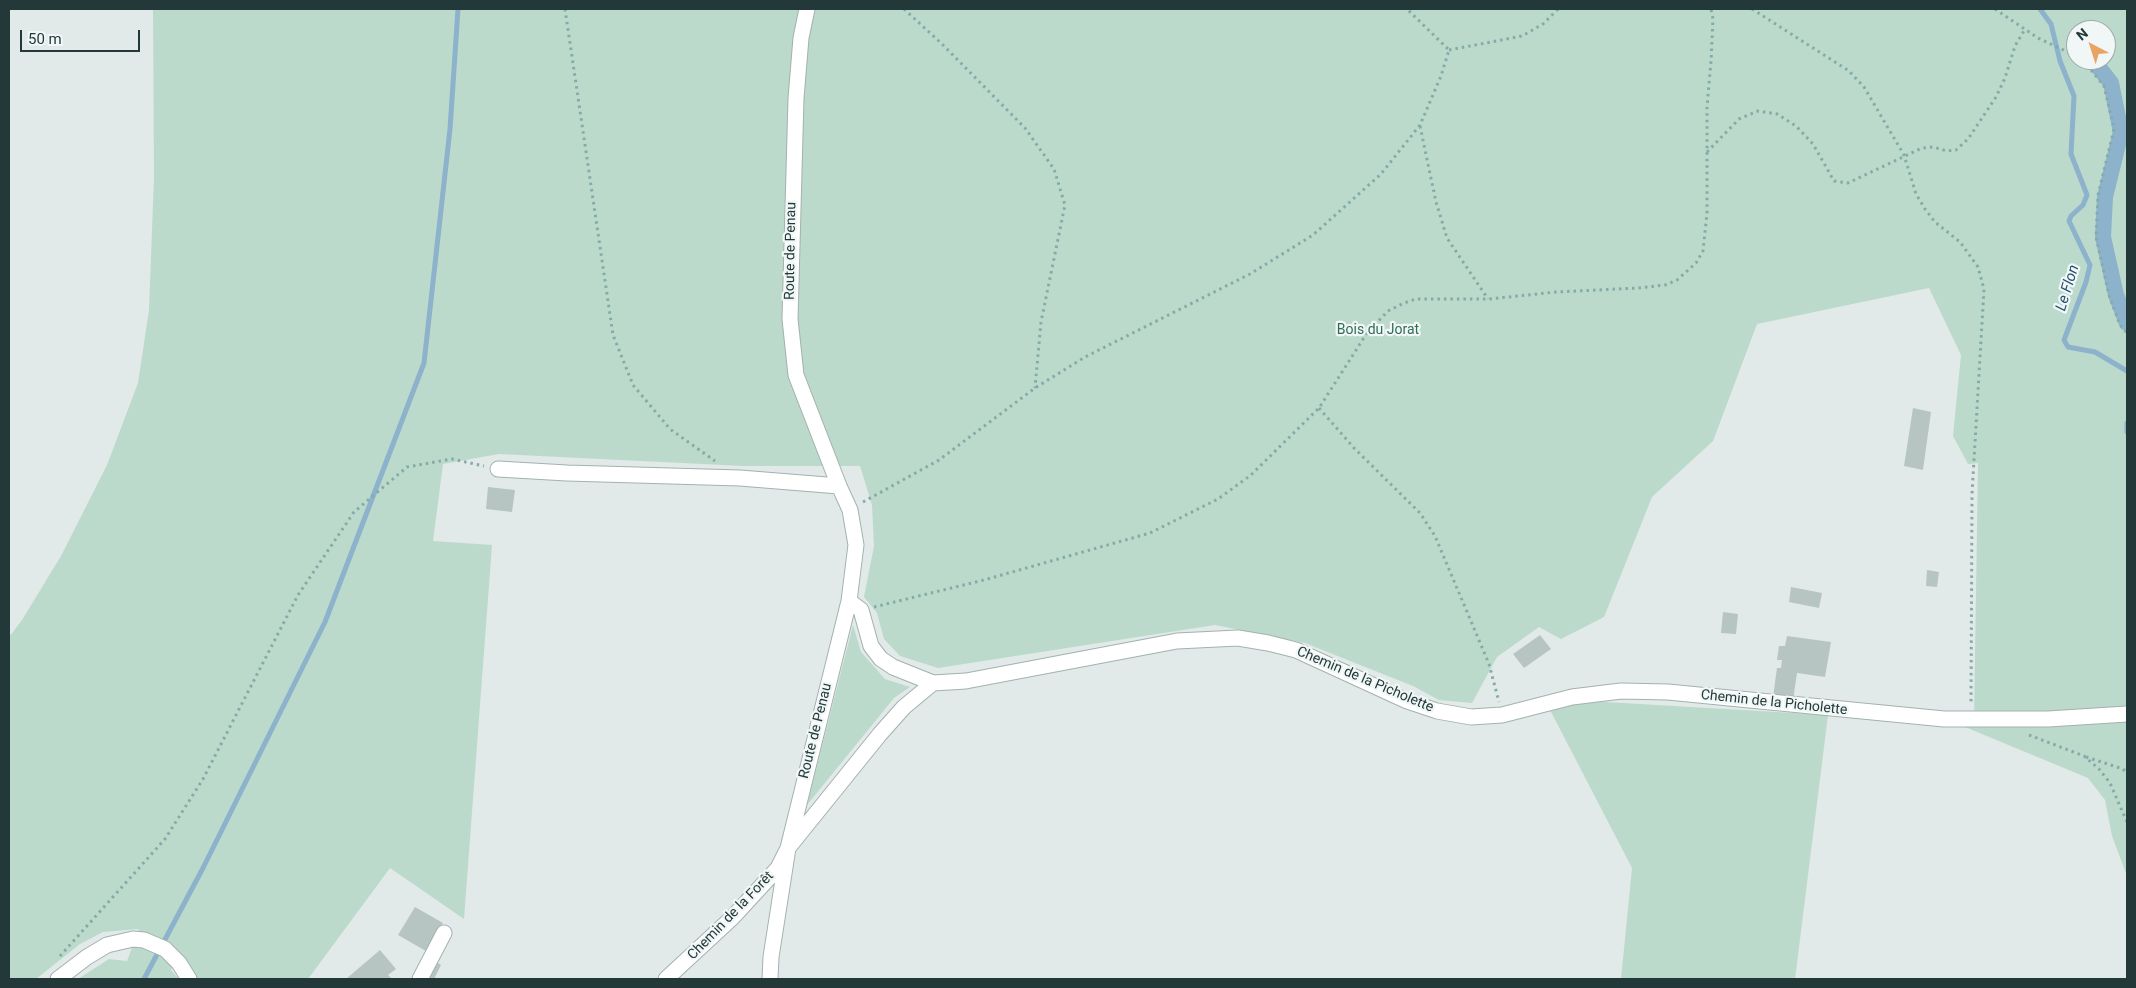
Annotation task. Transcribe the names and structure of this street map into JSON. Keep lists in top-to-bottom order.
{
  "streets": {
    "street": ["Route de Penau", "Chemin de la Picholette", "Chemin de la Forêt"]
  },
  "crossings": [
    ["Route de Penau", "Chemin de la Forêt"]
  ],
  "water": ["Le Flon"],
  "parks": ["Bois du Jorat"],
  "scale_bar": "50 m",
  "north": "top left"
}
